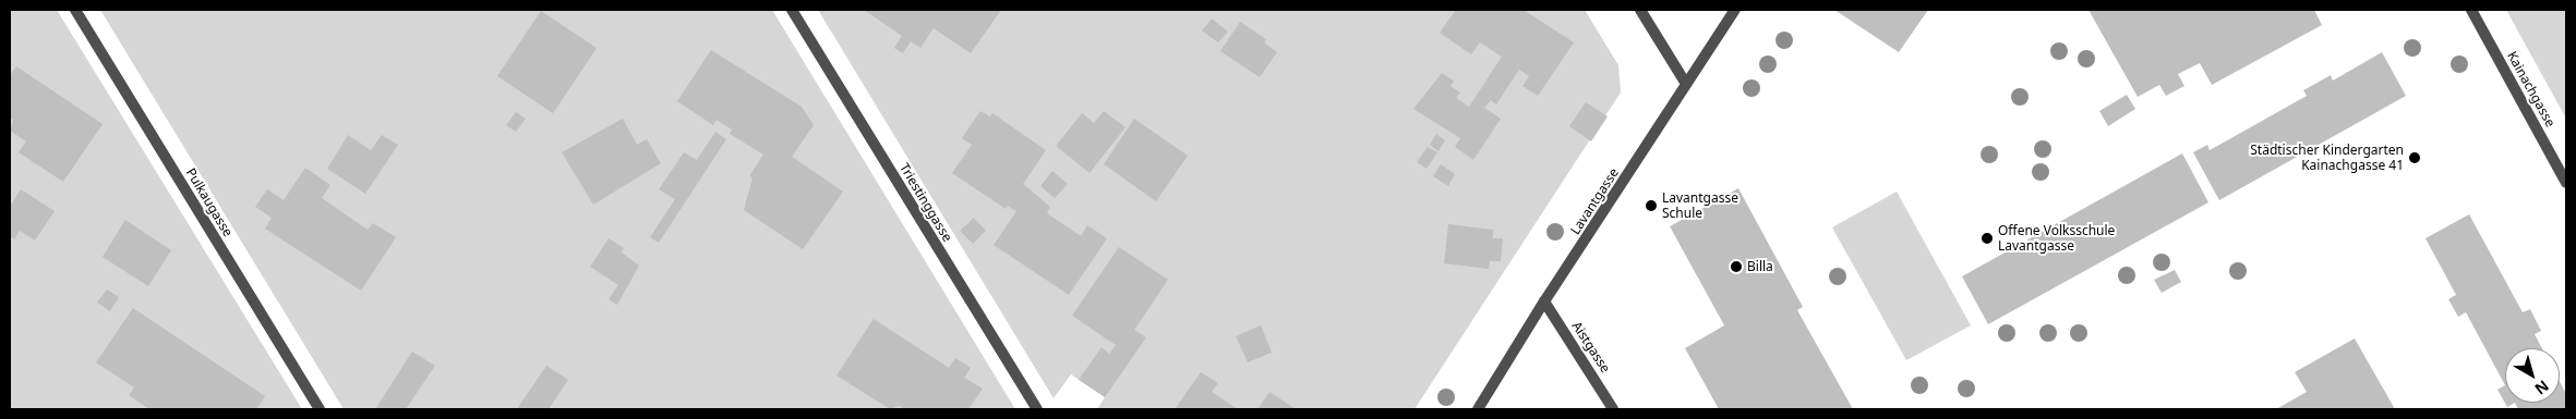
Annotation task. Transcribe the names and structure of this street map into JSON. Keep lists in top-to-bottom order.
{
  "streets": {
    "street": [
      "Kainachgasse",
      "Lavantgasse",
      "Pulkaugasse",
      "Triestinggasse",
      "Aistgasse"
    ]
  },
  "crossings": [
    ["Lavantgasse", "Aistgasse"]
  ],
  "places": [
    "Städtischer Kindergarten Kainachgasse 41",
    "Lavantgasse Schule",
    "Offene Volksschule Lavantgasse",
    "Billa"
  ],
  "north": "bottom right"
}
